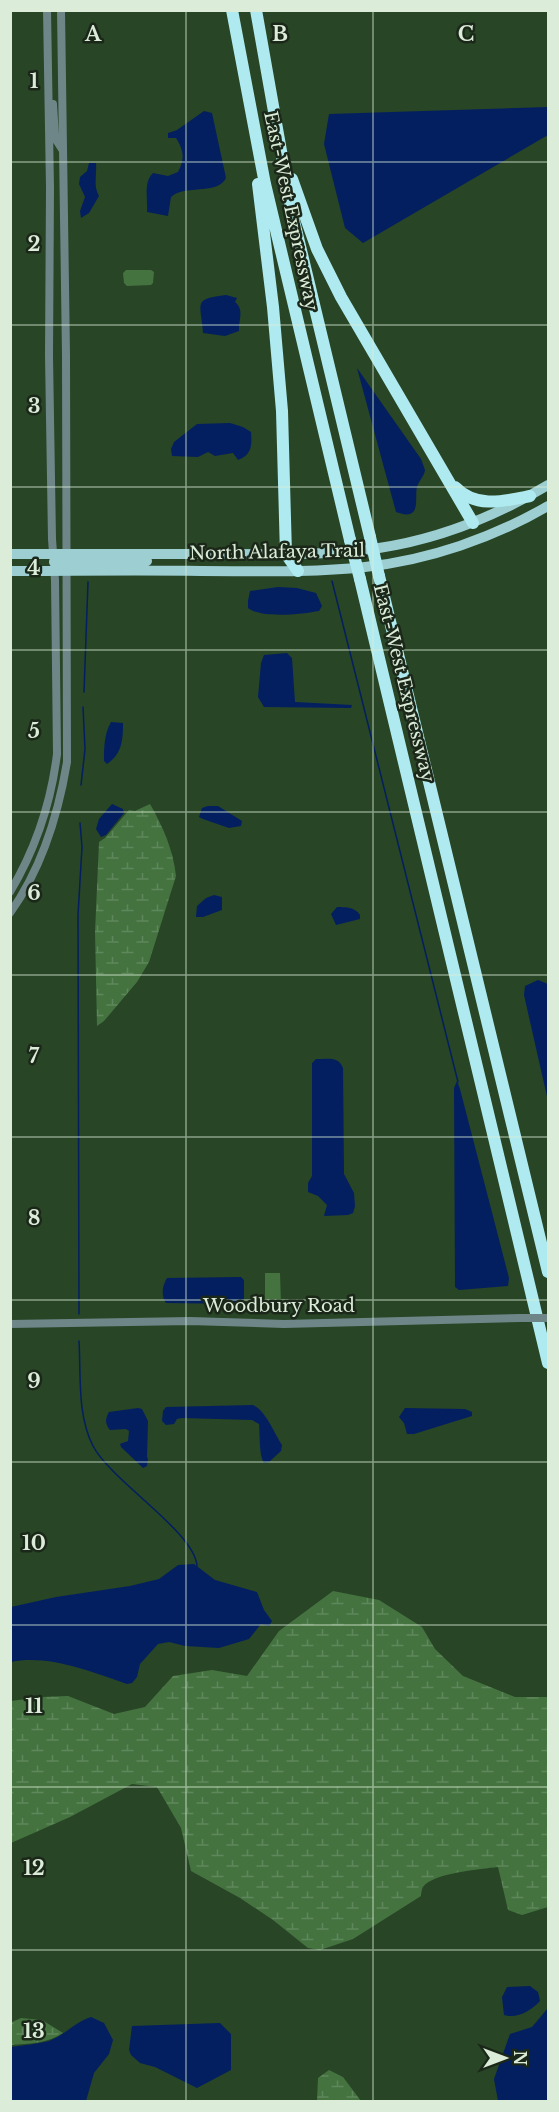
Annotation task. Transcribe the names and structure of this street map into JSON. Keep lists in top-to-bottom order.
{
  "streets": {
    "highway": ["East-West Expressway"],
    "main road": ["North Alafaya Trail"],
    "street": ["Woodbury Road"]
  },
  "north": "right",
  "grid": {
    "columns": ["A", "B", "C"],
    "rows": [
      "1",
      "2",
      "3",
      "4",
      "5",
      "6",
      "7",
      "8",
      "9",
      "10",
      "11",
      "12",
      "13"
    ]
  }
}
